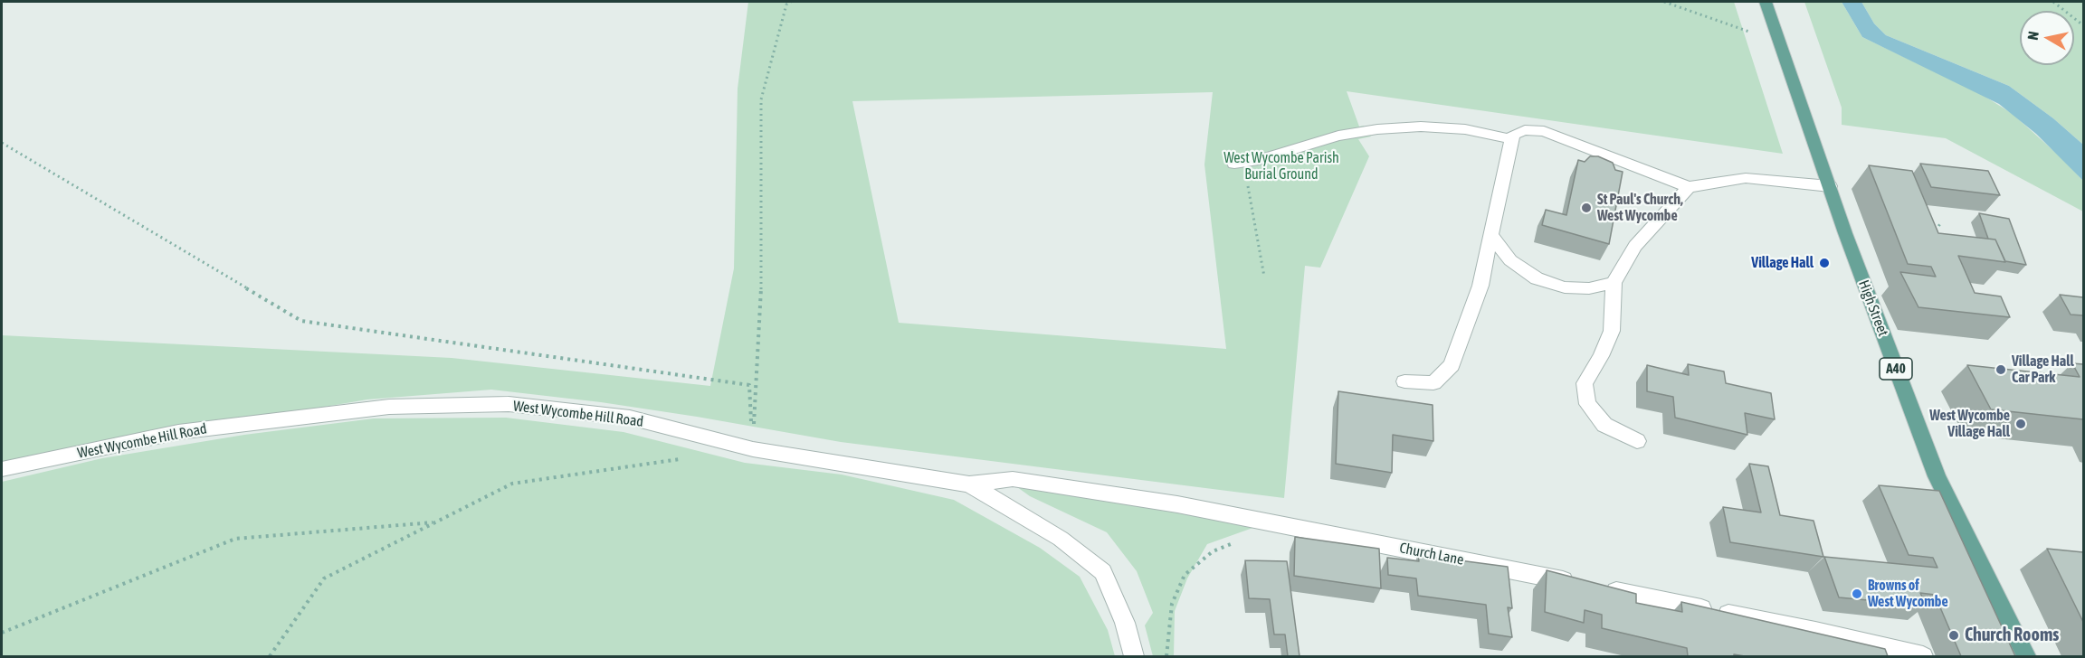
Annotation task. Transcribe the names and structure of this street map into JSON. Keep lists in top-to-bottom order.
{
  "streets": {
    "main road": ["High Street", "A40"],
    "street": ["West Wycombe Hill Road", "Church Lane"]
  },
  "crossings": [
    ["High Street", "A40"],
    ["West Wycombe Hill Road", "Church Lane"]
  ],
  "parks": ["West Wycombe Parish Burial Ground"],
  "places": [
    "St Paul's Church, West Wycombe",
    "Village Hall",
    "Village Hall Car Park",
    "West Wycombe Village Hall",
    "Browns of West Wycombe",
    "Church Rooms"
  ],
  "north": "left"
}
